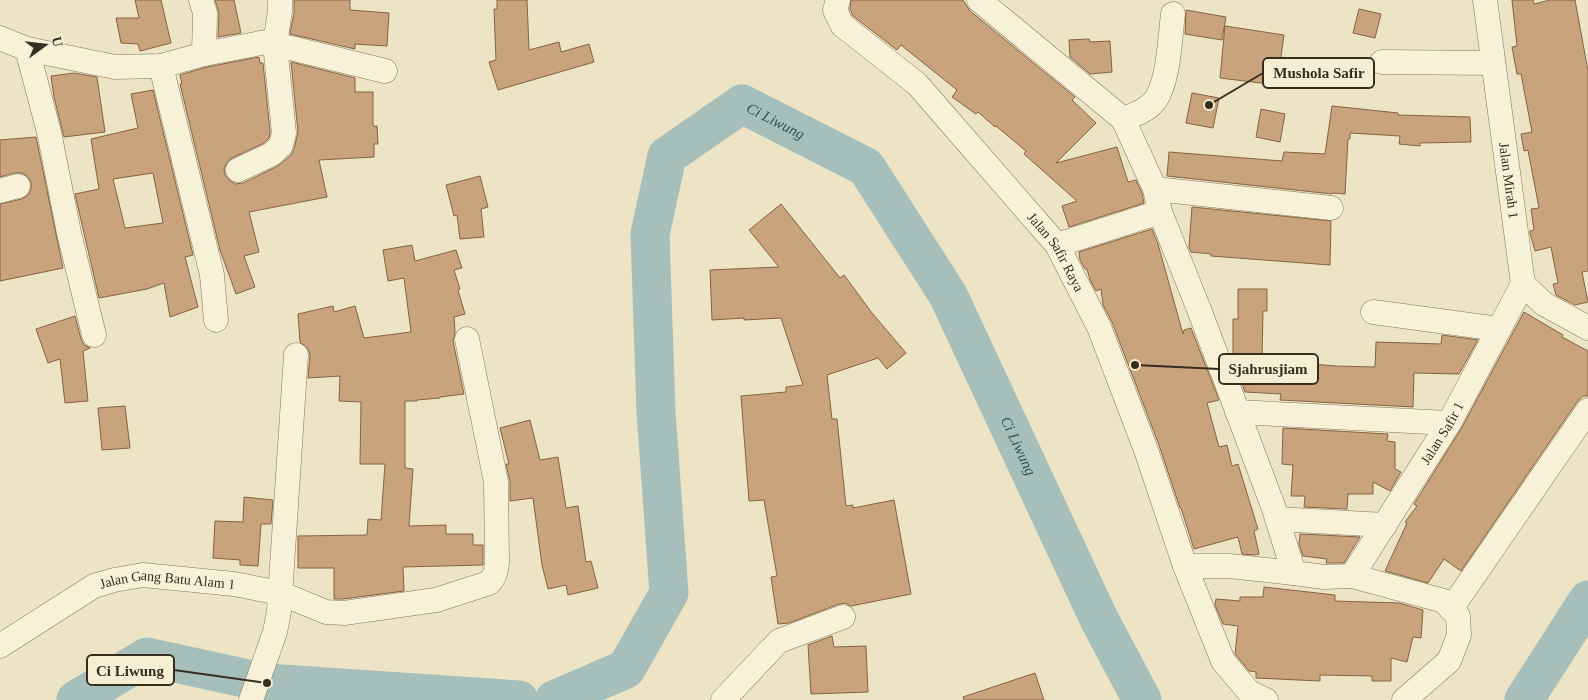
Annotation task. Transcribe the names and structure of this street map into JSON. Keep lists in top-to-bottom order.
{
  "streets": {
    "street": [
      "Jalan Mirah 1",
      "Jalan Safir Raya",
      "Jalan Safir 1",
      "Jalan Gang Batu Alam 1"
    ]
  },
  "crossings": [
    ["Jalan Mirah 1", "Jalan Safir 1"]
  ],
  "water": ["Ci Liwung"],
  "places": ["Mushola Safir", "Sjahrusjiam", "Ci Liwung"],
  "north": "right"
}
